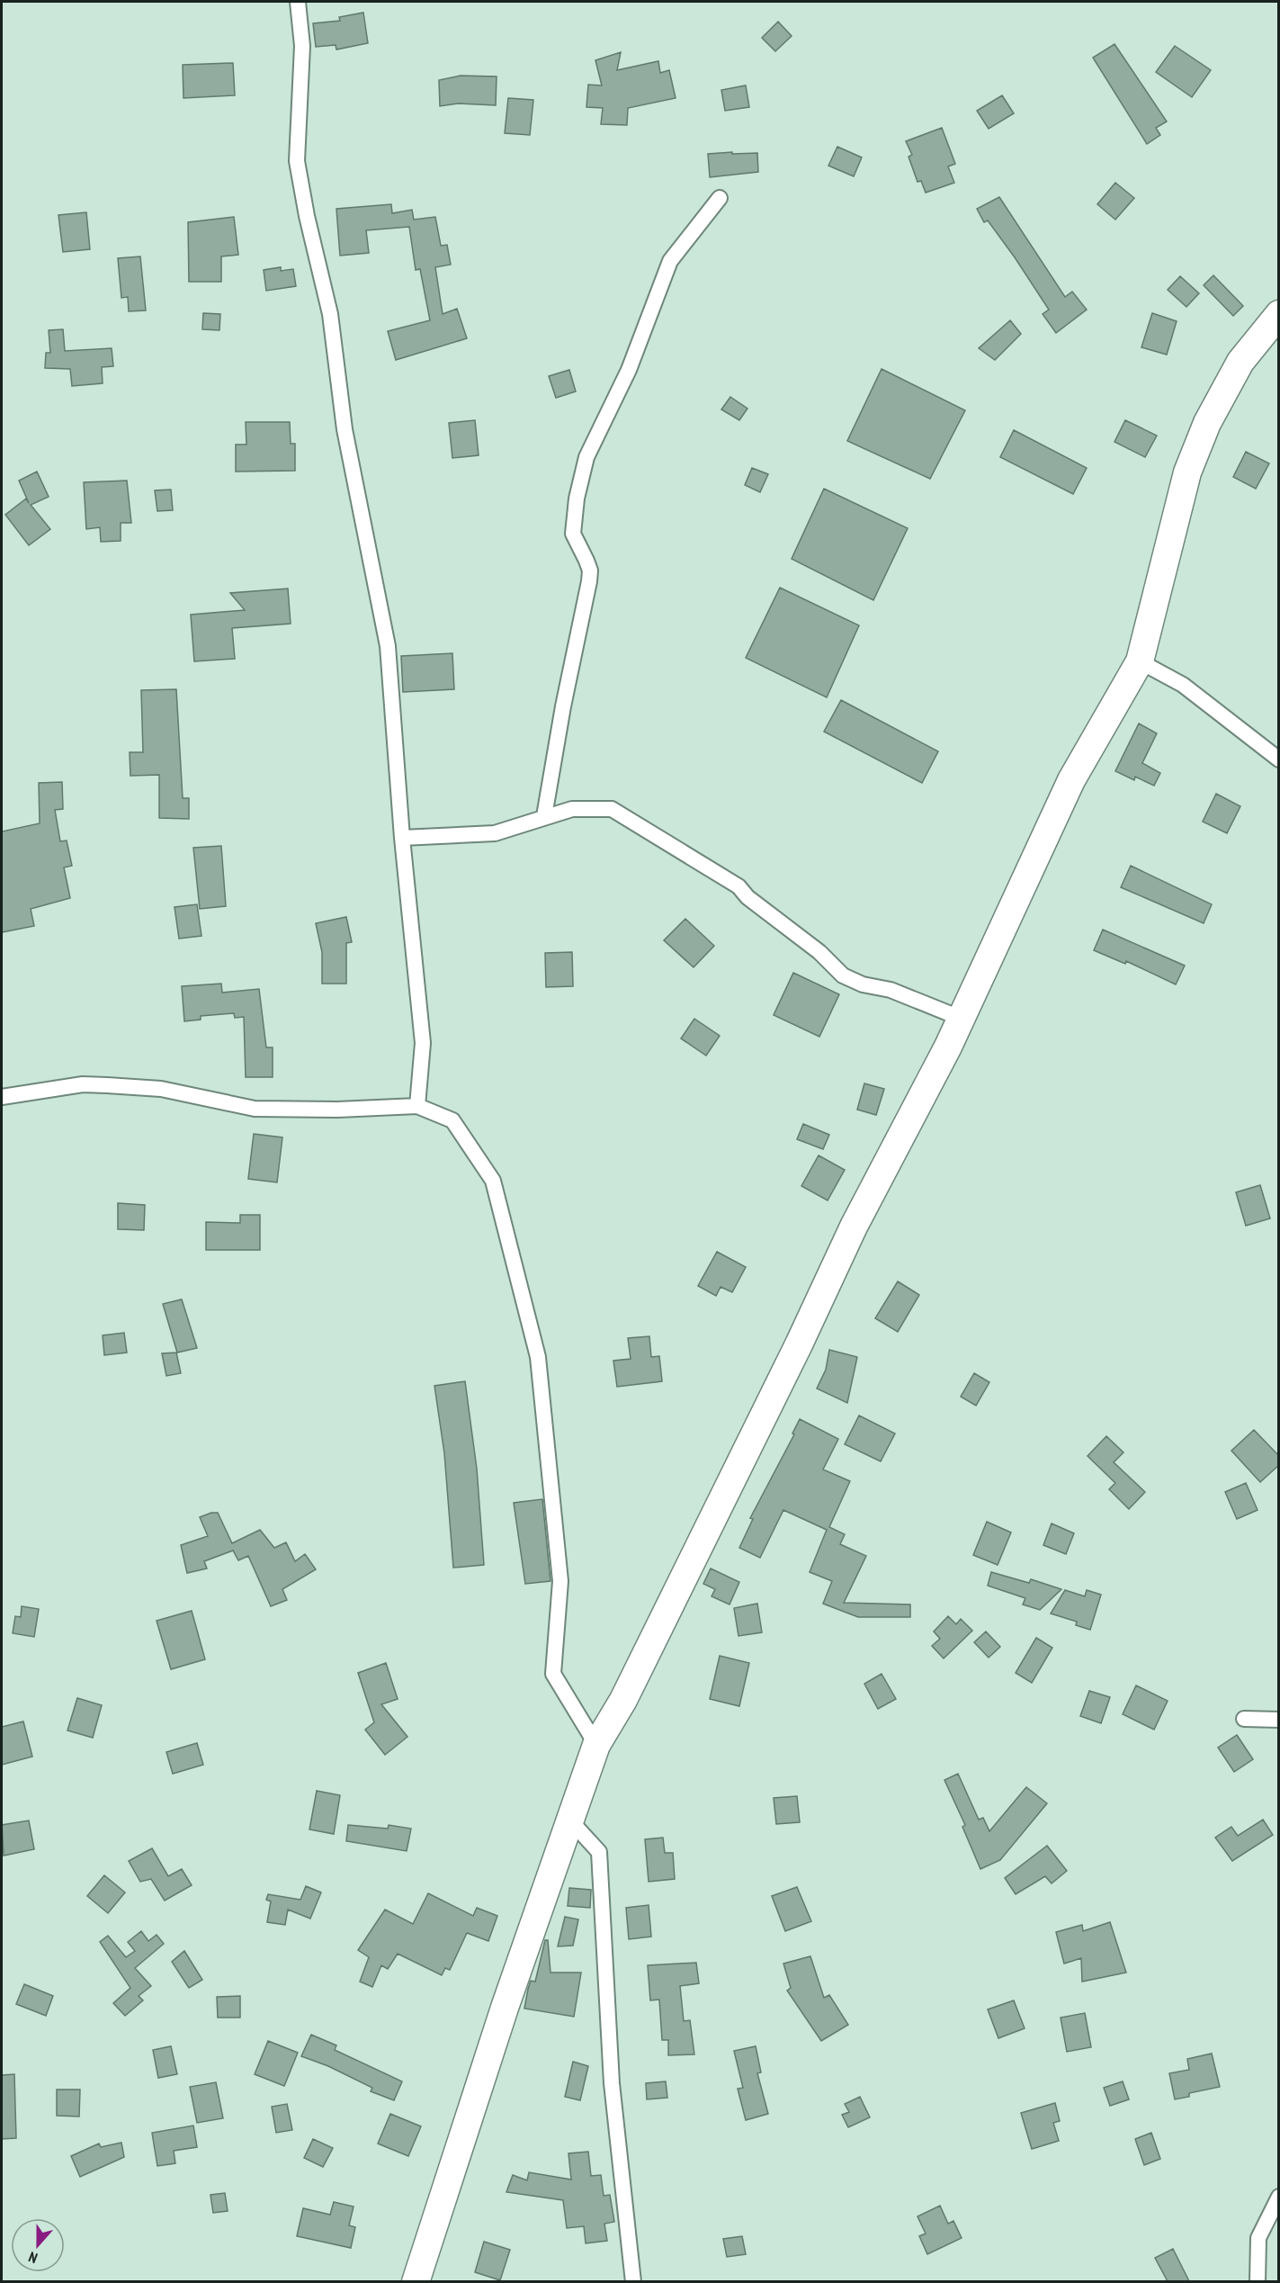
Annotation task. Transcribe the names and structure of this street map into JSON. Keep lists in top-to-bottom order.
{
  "north": "bottom"
}
